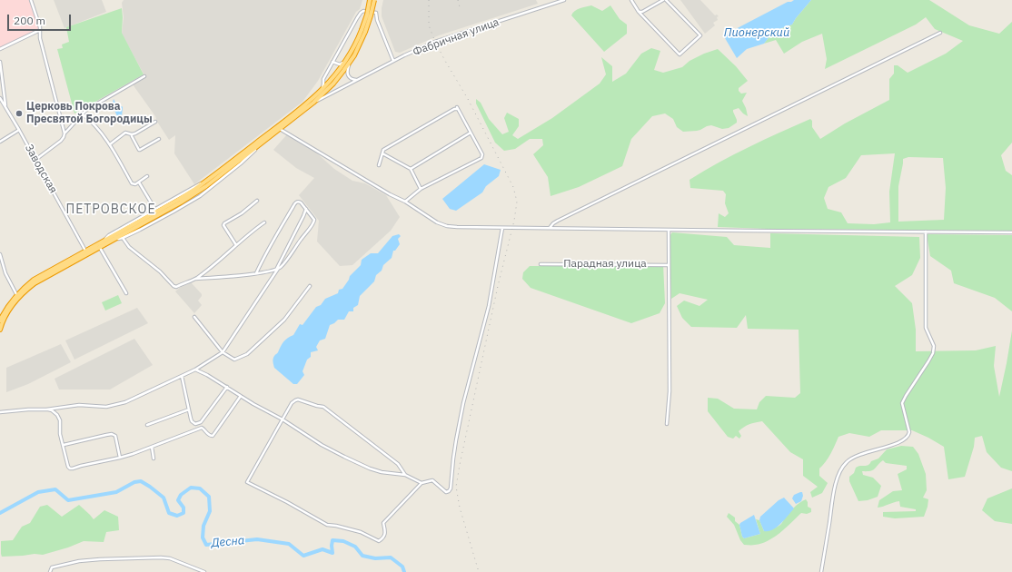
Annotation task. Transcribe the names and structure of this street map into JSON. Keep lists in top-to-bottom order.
{
  "streets": {
    "street": ["Фабричная улица", "Заводская", "Парадная улица"]
  },
  "districts": ["ПЕТРОВСКОЕ"],
  "water": ["Пионерский", "Десна"],
  "places": ["Церковь Покрова Пресвятой Богородицы"],
  "scale_bar": "200 m"
}
